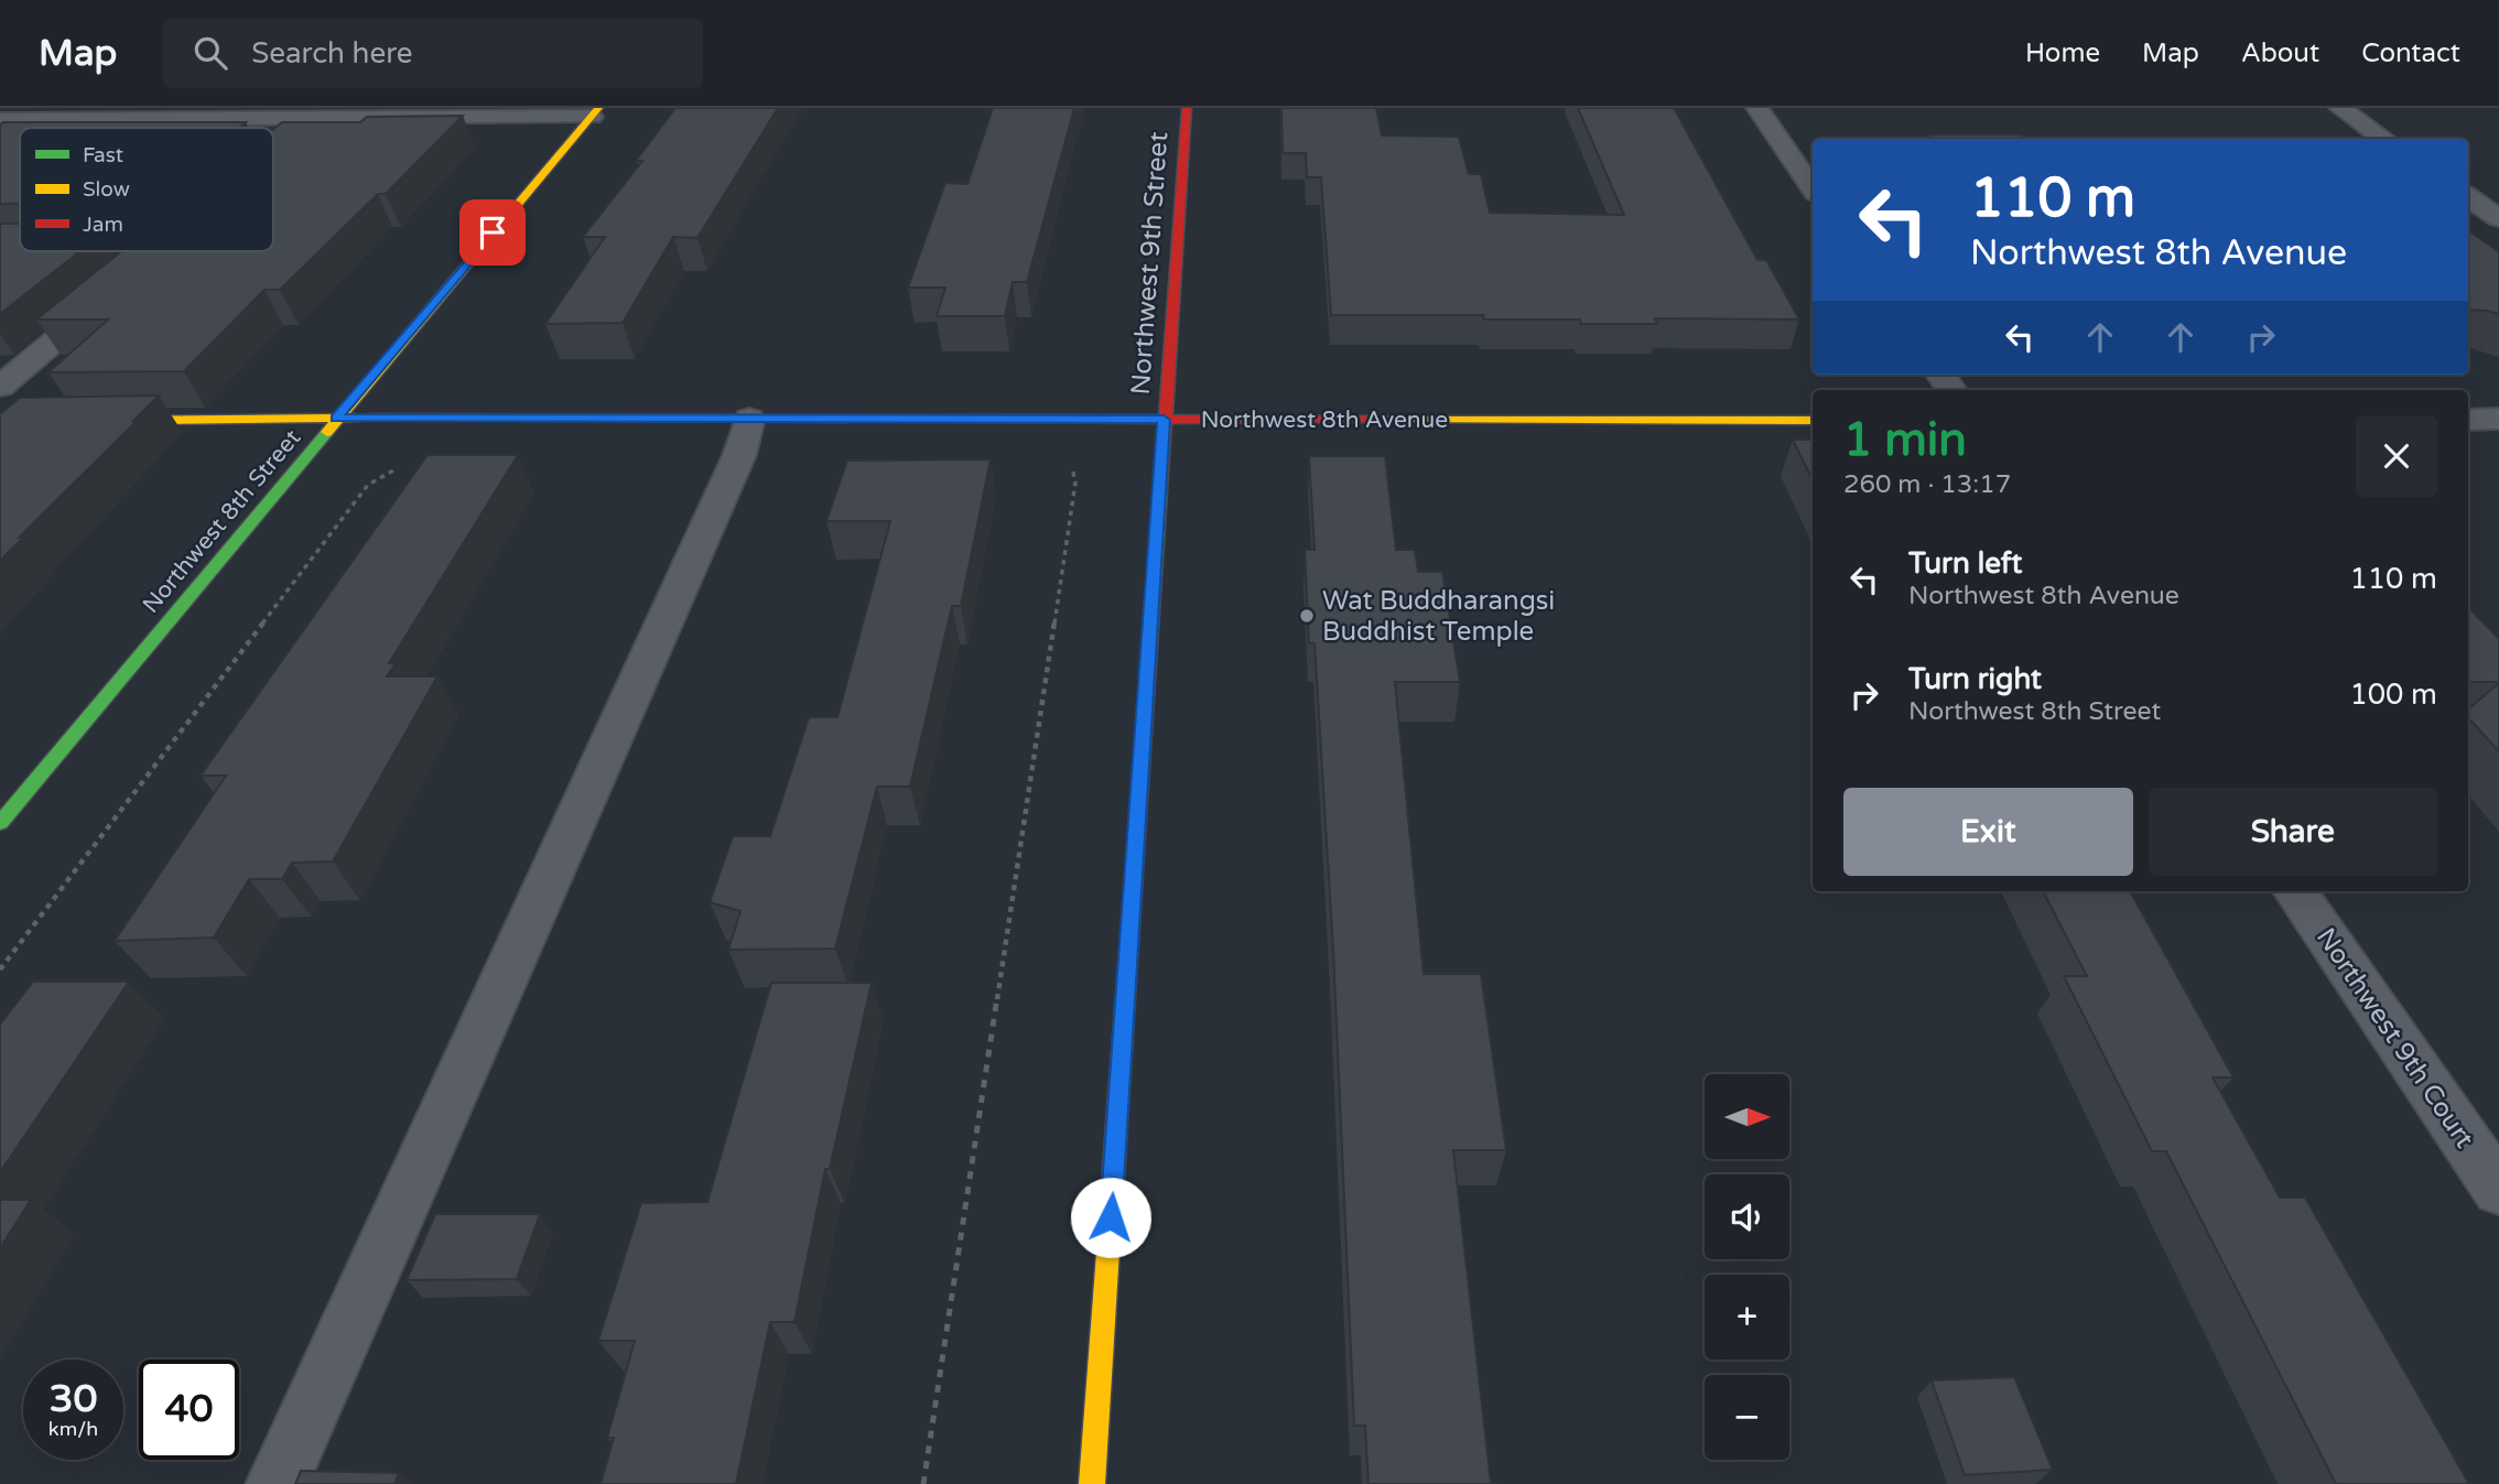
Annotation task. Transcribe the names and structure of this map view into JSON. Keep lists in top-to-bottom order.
{
  "streets": {
    "street": [
      "Northwest 9th Street",
      "Northwest 8th Avenue",
      "Northwest 8th Street",
      "Northwest 9th Court"
    ]
  },
  "crossings": [
    ["Northwest 9th Street", "Northwest 8th Avenue"],
    ["Northwest 8th Avenue", "Northwest 8th Street"]
  ],
  "places": ["Wat Buddharangsi Buddhist Temple"],
  "legend": ["Fast", "Slow", "Jam"],
  "north": "right",
  "page": {
    "header": "Map",
    "search": "Search here",
    "nav": [
      "Home",
      "Map",
      "About",
      "Contact"
    ],
    "turn": ["110 m", "Northwest 8th Avenue"],
    "heading": ["1 min", "260 m · 13:17"],
    "list": [
      {
        "name": "Turn left",
        "note": "Northwest 8th Avenue",
        "value": "110 m"
      },
      {
        "name": "Turn right",
        "note": "Northwest 8th Street",
        "value": "100 m"
      }
    ],
    "buttons": ["Exit", "Share"],
    "map_buttons": ["+", "−"],
    "speed": "30 km/h",
    "limit": "40"
  }
}
